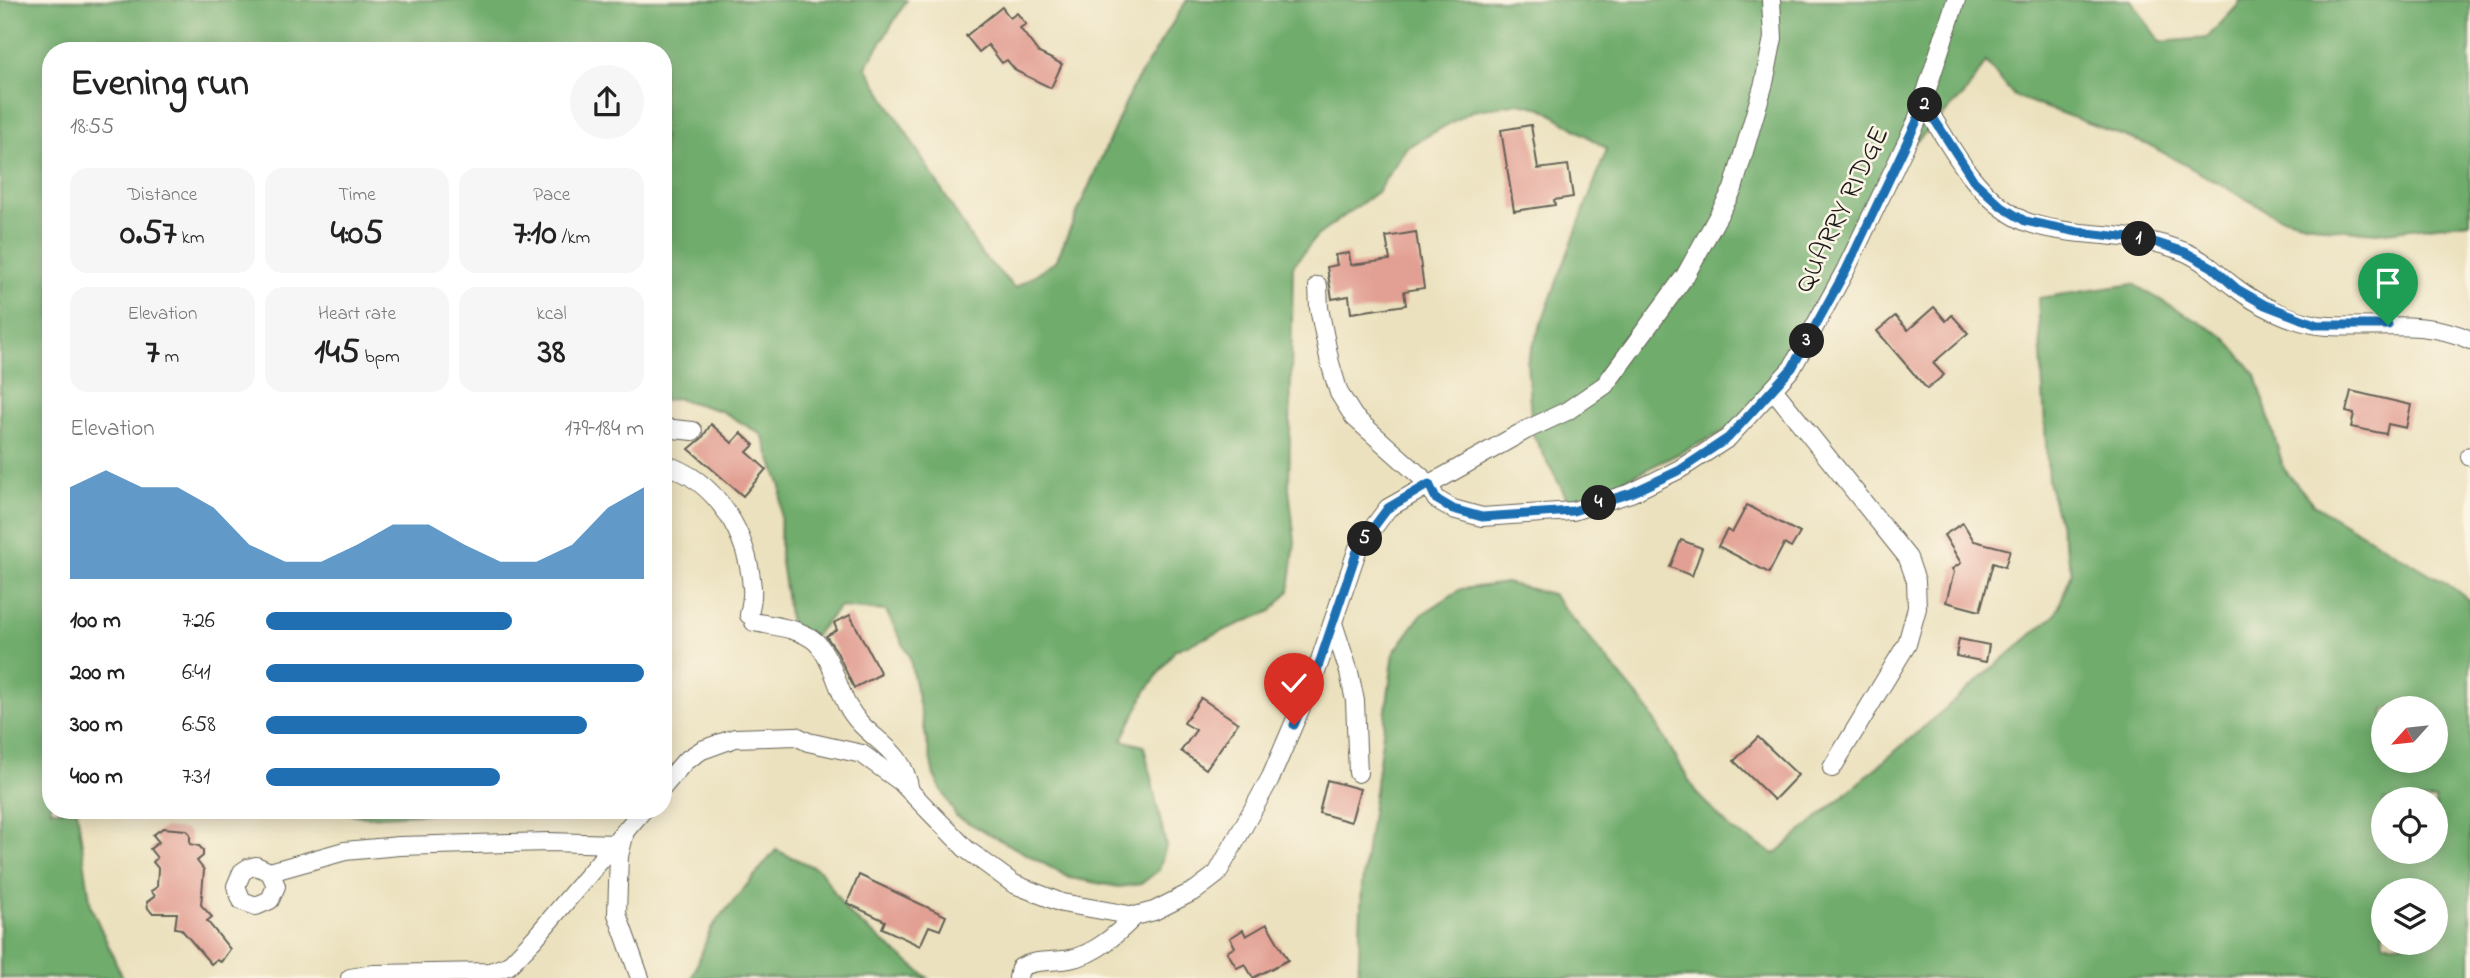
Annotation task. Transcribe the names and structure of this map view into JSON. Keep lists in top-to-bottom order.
{
  "streets": {
    "street": ["QUARRY RIDGE"]
  },
  "north": "bottom left",
  "page": {
    "heading": ["Evening run", "18:55"],
    "pins": [
      "2",
      "1",
      "3",
      "4",
      "5"
    ],
    "stats": [
      ["Distance", "0.57 km"],
      ["Time", "4:05"],
      ["Pace", "7:10 /km"],
      ["Elevation", "7 m"],
      ["Heart rate", "145 bpm"],
      ["kcal", "38"]
    ],
    "chart": ["Elevation", "179–184 m"],
    "list": [
      {
        "name": "100 m",
        "note": "7:26"
      },
      {
        "name": "200 m",
        "note": "6:41"
      },
      {
        "name": "300 m",
        "note": "6:58"
      },
      {
        "name": "400 m",
        "note": "7:31"
      }
    ]
  }
}
